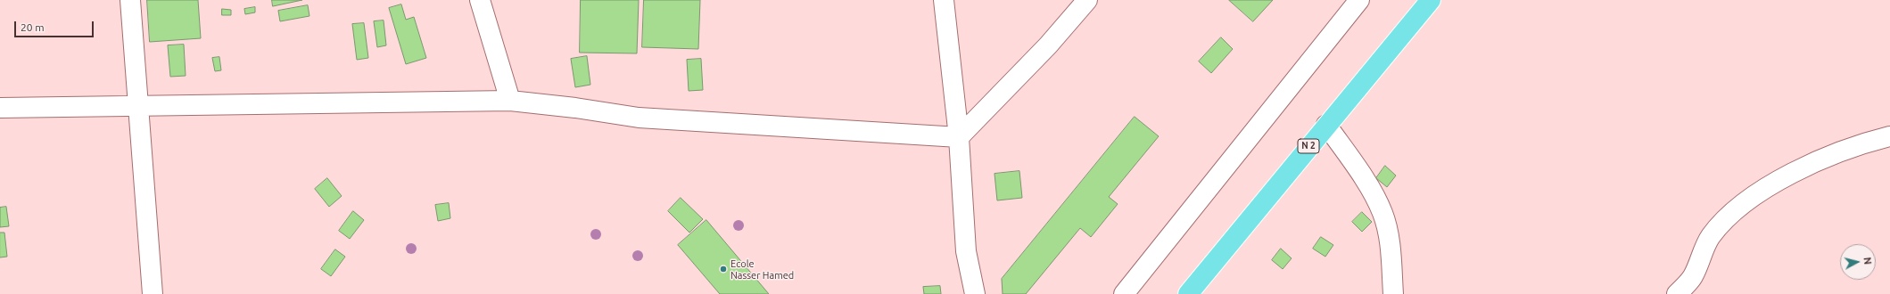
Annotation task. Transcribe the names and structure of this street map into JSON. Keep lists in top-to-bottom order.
{
  "streets": {
    "main road": ["N 2"]
  },
  "places": ["Ecole Nasser Hamed"],
  "scale_bar": "20 m",
  "north": "right"
}
